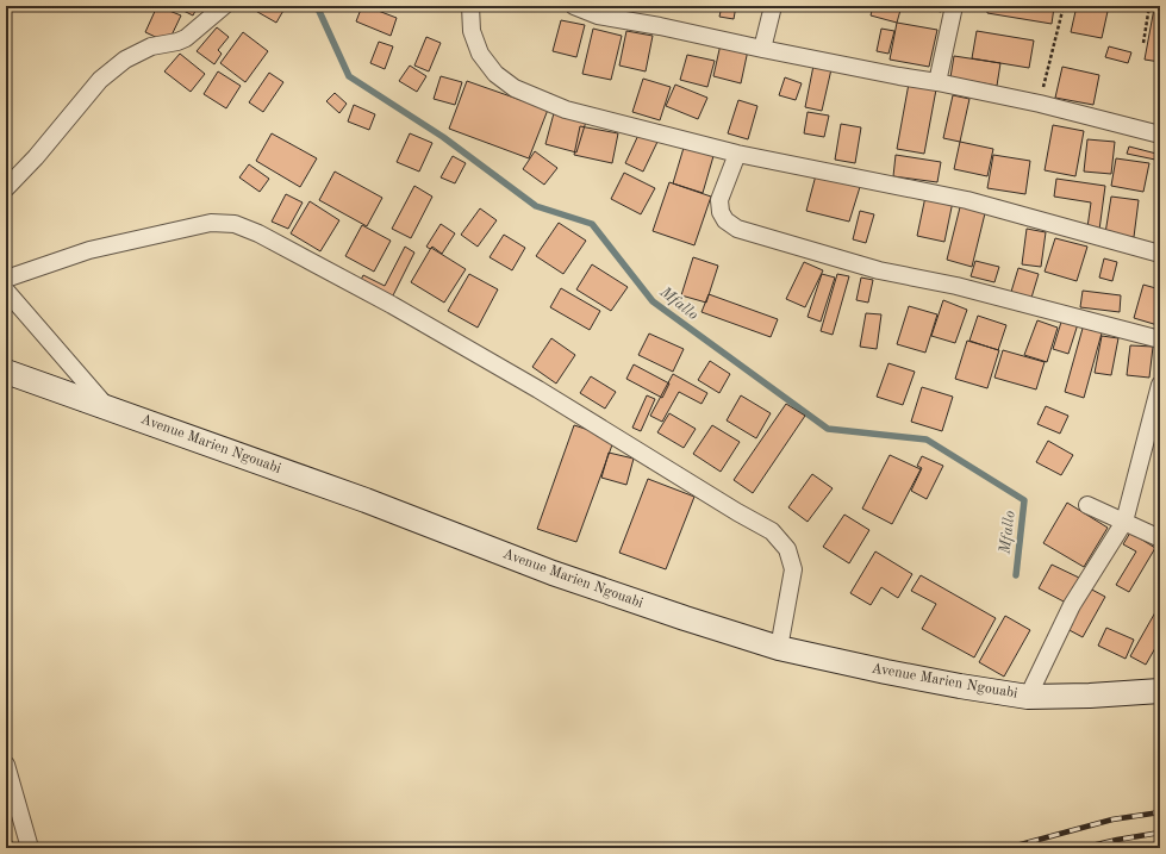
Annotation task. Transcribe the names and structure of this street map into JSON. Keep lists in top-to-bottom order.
{
  "streets": {
    "street": ["Avenue Marien Ngouabi"]
  },
  "water": ["Mfallo"]
}
